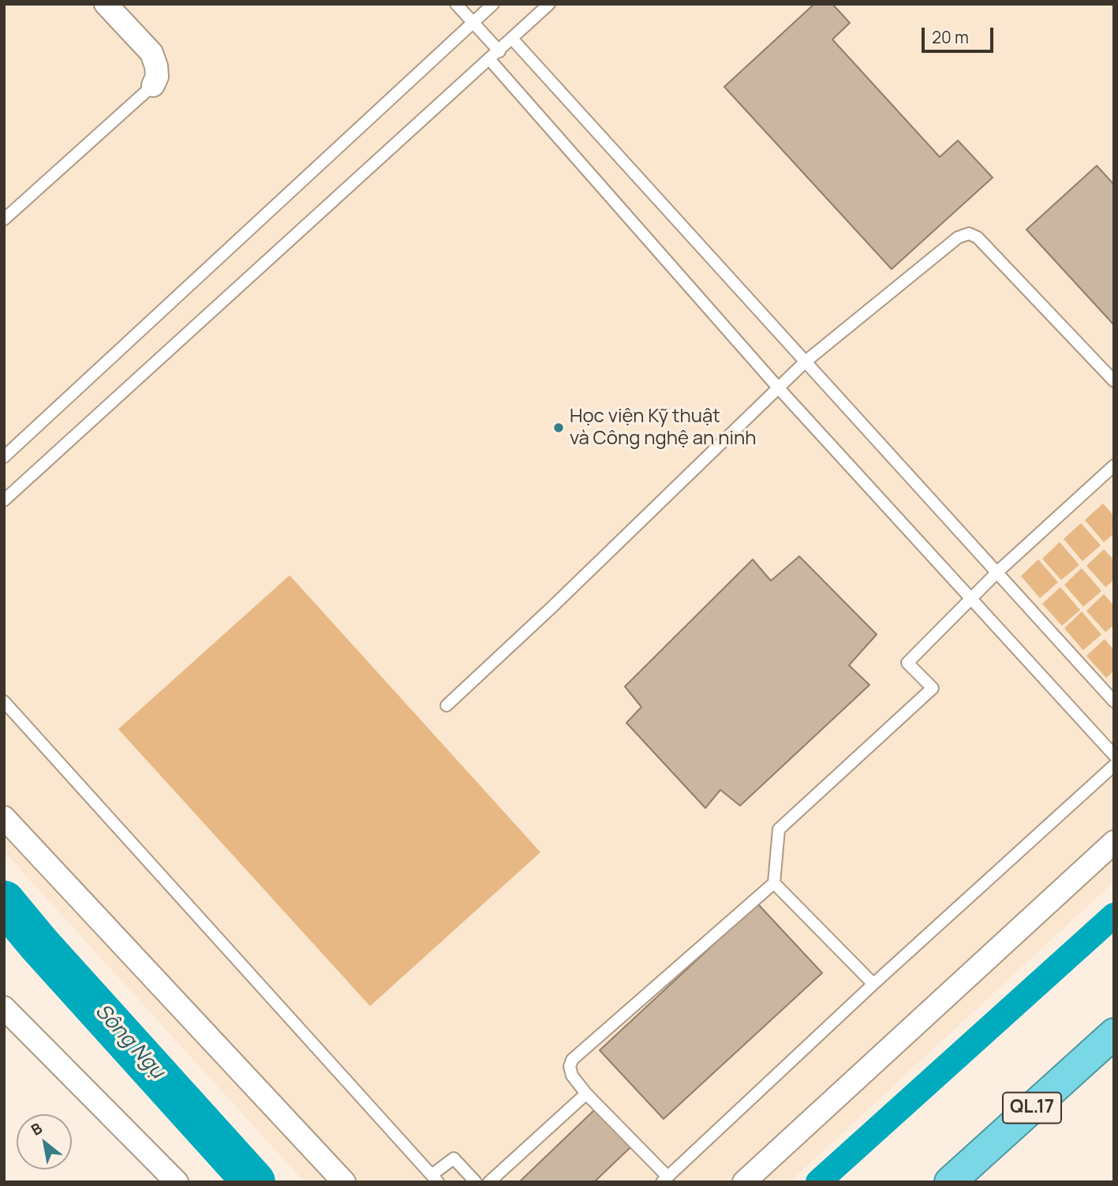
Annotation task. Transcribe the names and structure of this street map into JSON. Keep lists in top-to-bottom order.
{
  "streets": {
    "highway": ["QL.17"]
  },
  "water": ["Sông Ngụ"],
  "places": ["Học viện Kỹ thuật và Công nghệ an ninh"],
  "scale_bar": "20 m",
  "north": "top left"
}
